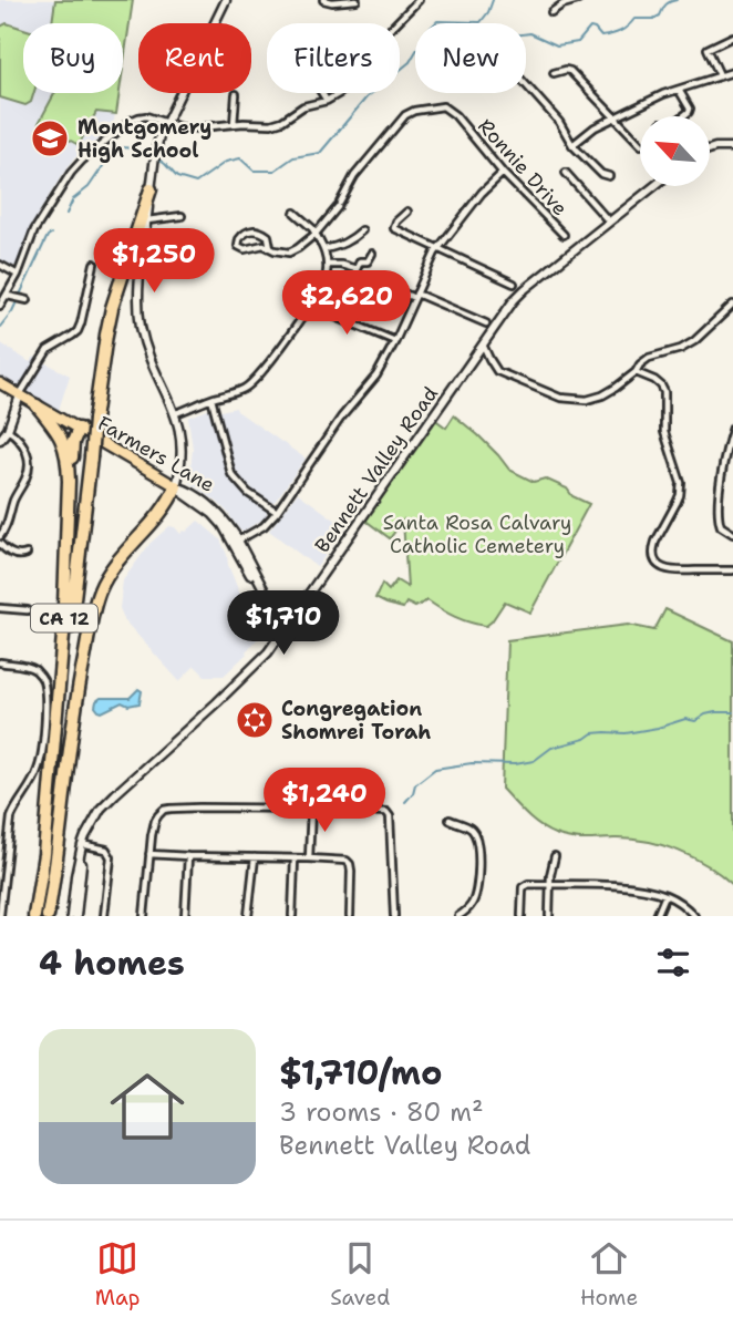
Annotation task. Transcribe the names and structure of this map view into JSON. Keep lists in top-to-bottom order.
{
  "streets": {
    "highway": ["CA 12"],
    "main road": ["Farmers Lane"],
    "street": ["Ronnie Drive", "Bennett Valley Road"]
  },
  "crossings": [
    ["Farmers Lane", "Bennett Valley Road"],
    ["Farmers Lane", "CA 12"]
  ],
  "parks": ["Santa Rosa Calvary Catholic Cemetery"],
  "places": {
    "school or university": ["Montgomery High School"],
    "synagogue": ["Congregation Shomrei Torah"]
  },
  "north": "top left",
  "page": {
    "chip": [
      "Buy",
      "Rent",
      "Filters",
      "New"
    ],
    "price": [
      "$1,250",
      "$2,620",
      "$1,710",
      "$1,240"
    ],
    "heading": "4 homes",
    "list": [
      {
        "name": "$1,710/mo",
        "note": "3 rooms · 80 m² · Bennett Valley Road"
      }
    ],
    "tabs": ["Map", "Saved", "Home"]
  }
}
